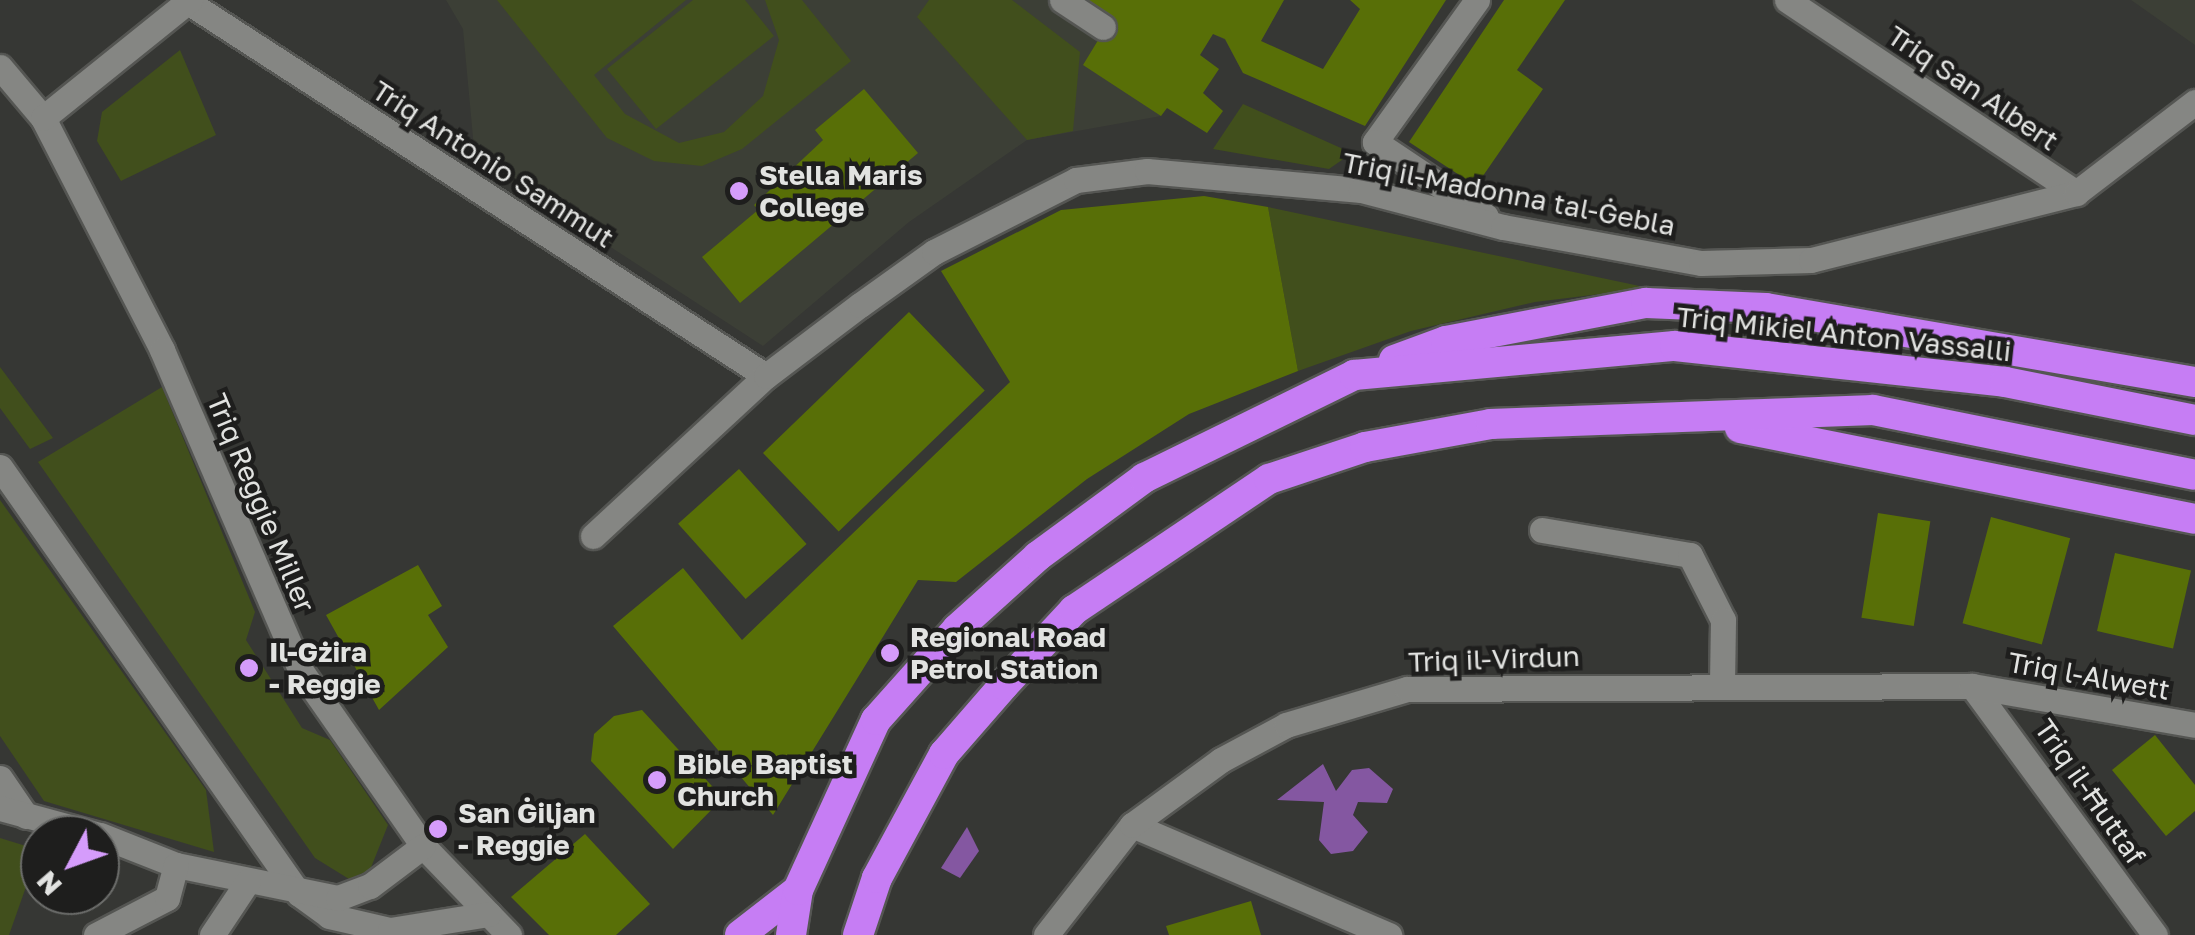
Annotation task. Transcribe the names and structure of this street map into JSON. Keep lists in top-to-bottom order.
{
  "streets": {
    "highway": ["Triq Mikiel Anton Vassalli"],
    "street": [
      "Triq San Albert",
      "Triq Antonio Sammut",
      "Triq il-Madonna tal-Ġebla",
      "Triq Reggie Miller",
      "Triq il-Virdun",
      "Triq l-Alwett",
      "Triq il-Ħuttaf"
    ]
  },
  "crossings": [
    ["Triq San Albert", "Triq il-Madonna tal-Ġebla"],
    ["Triq Antonio Sammut", "Triq il-Madonna tal-Ġebla"],
    ["Triq il-Virdun", "Triq l-Alwett"],
    ["Triq il-Virdun", "Triq il-Ħuttaf"],
    ["Triq l-Alwett", "Triq il-Ħuttaf"]
  ],
  "places": [
    "Stella Maris College",
    "Regional Road Petrol Station",
    "Il-Gżira - Reggie",
    "Bible Baptist Church",
    "San Ġiljan - Reggie"
  ],
  "north": "bottom left"
}
